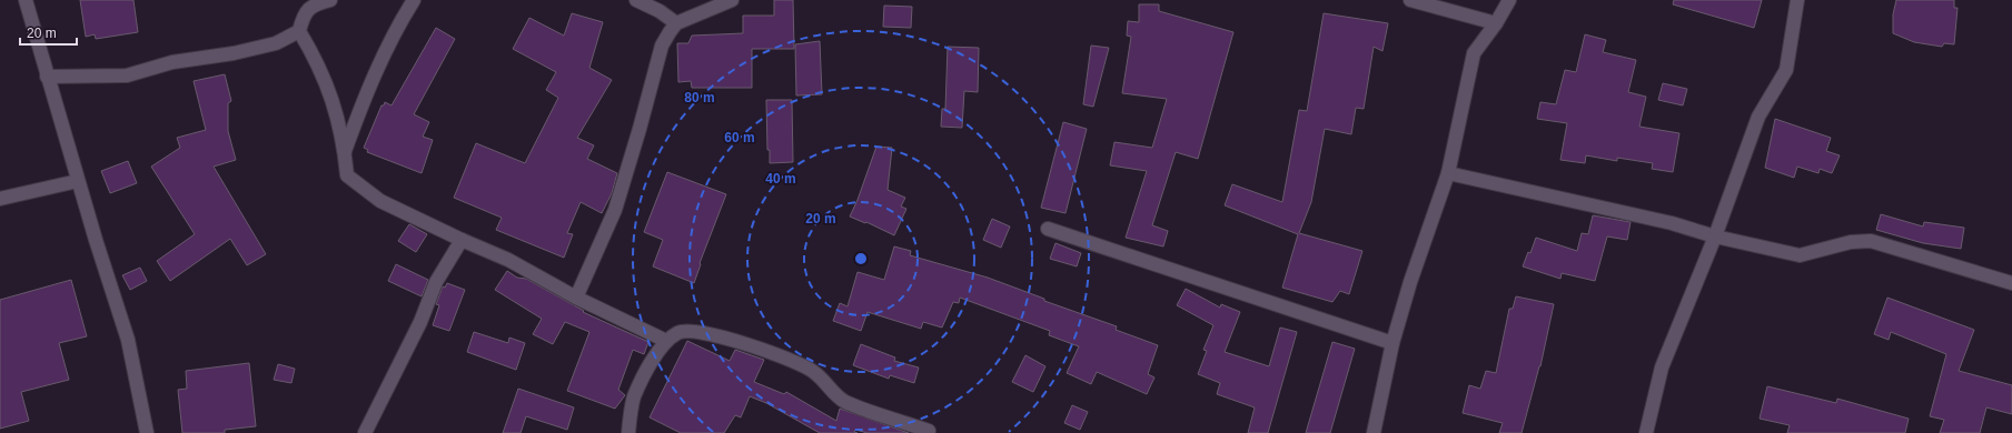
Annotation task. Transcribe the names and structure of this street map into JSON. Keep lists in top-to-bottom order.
{
  "scale_bar": "20 m",
  "rings": [
    "80 m",
    "60 m",
    "40 m",
    "20 m"
  ]
}
